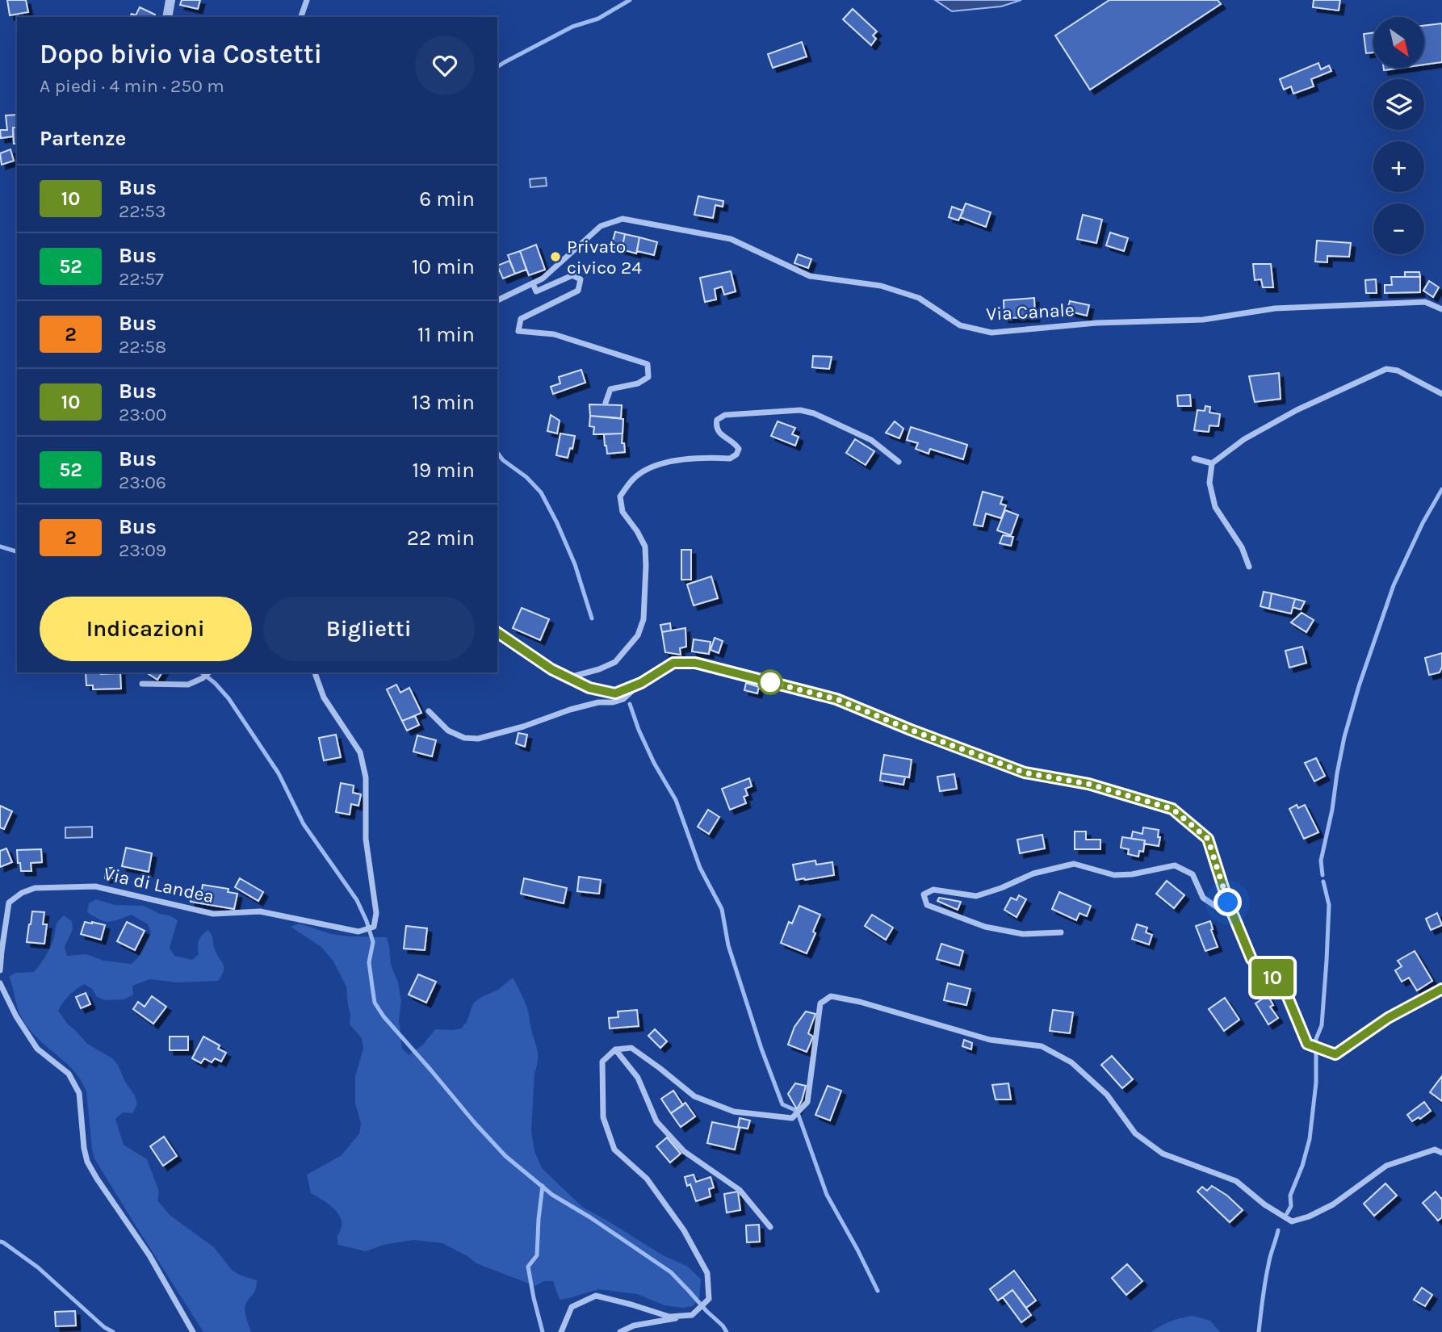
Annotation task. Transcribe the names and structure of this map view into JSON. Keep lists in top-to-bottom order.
{
  "streets": {
    "street": ["Via Canale", "Via di Landea"]
  },
  "places": ["Privato civico 24"],
  "lines": ["bus line 10"],
  "north": "bottom right",
  "page": {
    "on_map": "10",
    "map_buttons": ["+", "−"],
    "heading": [
      ["Dopo bivio via Costetti", "A piedi · 4 min · 250 m"],
      "Partenze"
    ],
    "list": [
      {
        "mark": "10",
        "name": "Bus",
        "note": "22:53",
        "value": "6 min"
      },
      {
        "mark": "52",
        "name": "Bus",
        "note": "22:57",
        "value": "10 min"
      },
      {
        "mark": "2",
        "name": "Bus",
        "note": "22:58",
        "value": "11 min"
      },
      {
        "mark": "10",
        "name": "Bus",
        "note": "23:00",
        "value": "13 min"
      },
      {
        "mark": "52",
        "name": "Bus",
        "note": "23:06",
        "value": "19 min"
      },
      {
        "mark": "2",
        "name": "Bus",
        "note": "23:09",
        "value": "22 min"
      }
    ],
    "buttons": ["Indicazioni", "Biglietti"]
  }
}
